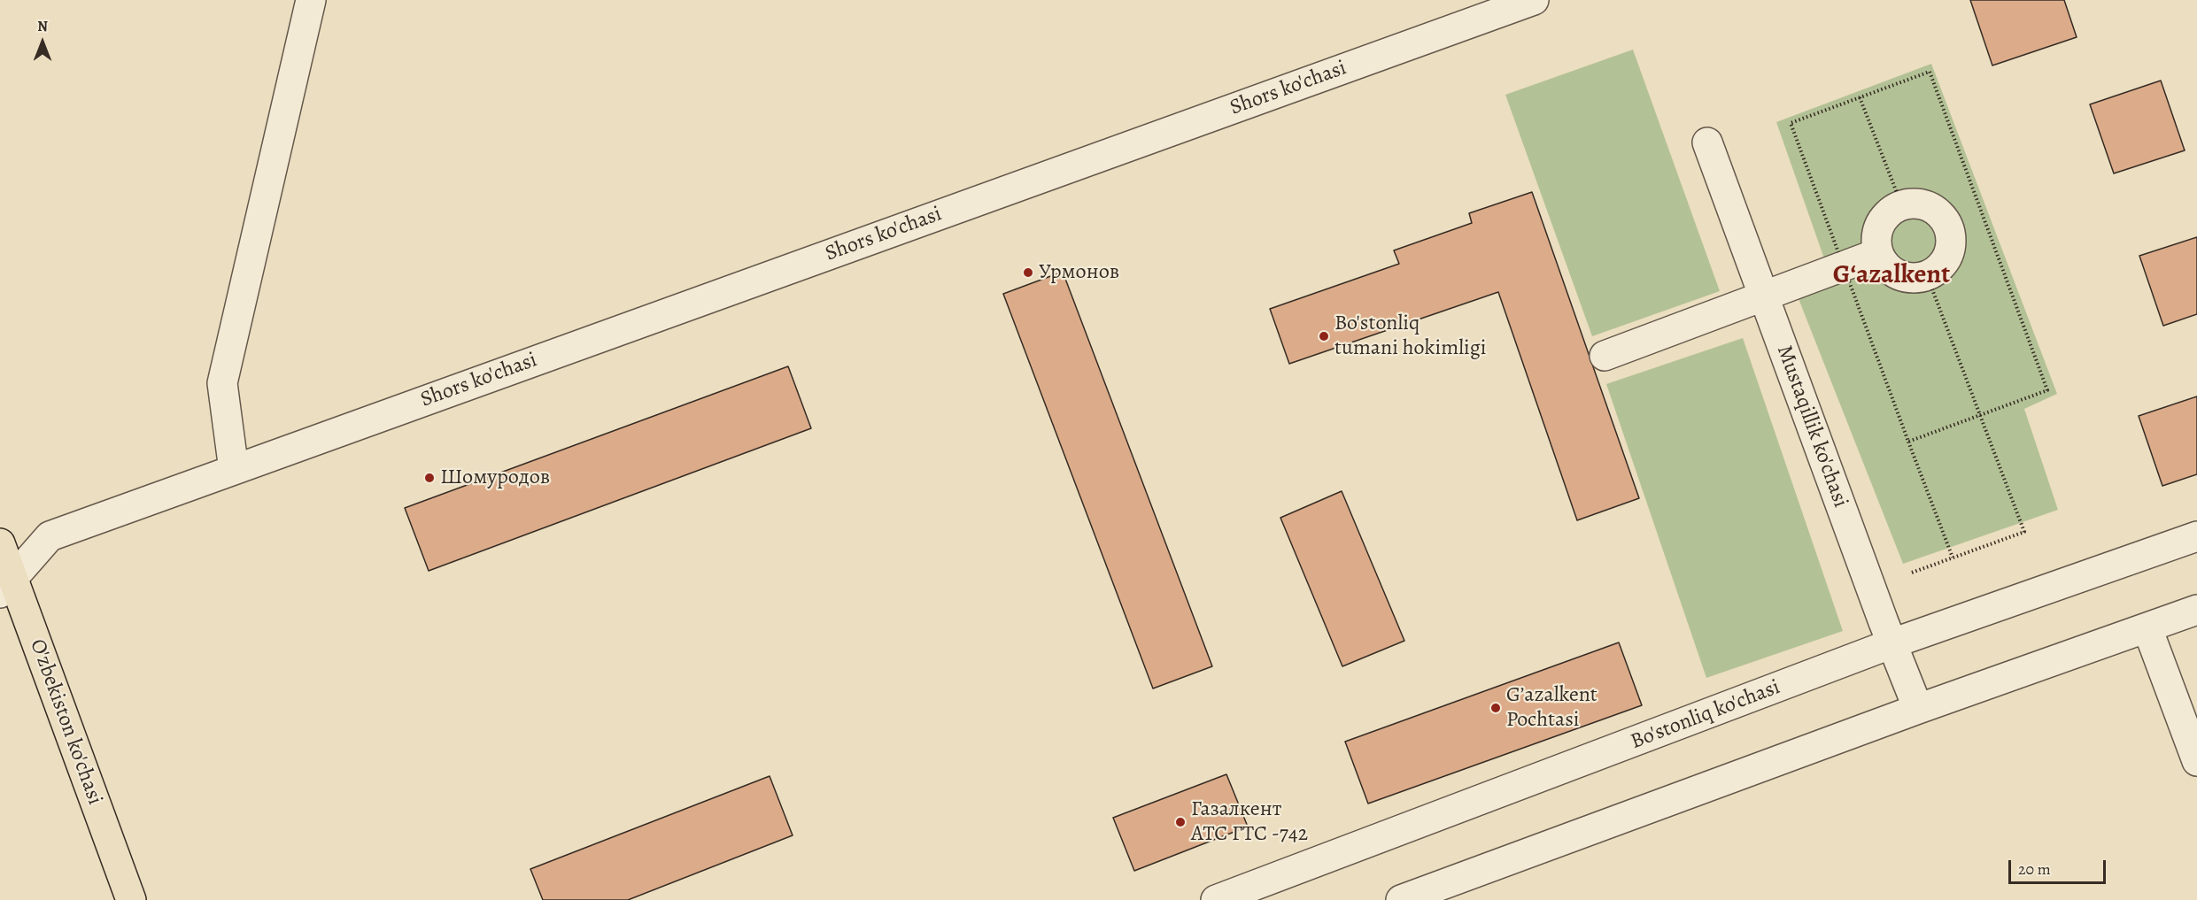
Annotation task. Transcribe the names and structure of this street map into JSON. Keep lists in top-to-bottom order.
{
  "streets": {
    "main road": ["O'zbekiston ko'chasi"],
    "street": ["Shors ko'chasi", "Mustaqillik ko'chasi", "Bo'stonliq ko'chasi"]
  },
  "crossings": [
    ["Shors ko'chasi", "O'zbekiston ko'chasi"],
    ["Mustaqillik ko'chasi", "Bo'stonliq ko'chasi"]
  ],
  "districts": ["Gʻazalkent"],
  "places": [
    "Урмонов",
    "Bo'stonliq tumani hokimligi",
    "Шомуродов",
    "Gʼazalkent Pochtasi",
    "Газалкент АТС ГТС -742"
  ],
  "scale_bar": "20 m",
  "north": "top"
}
